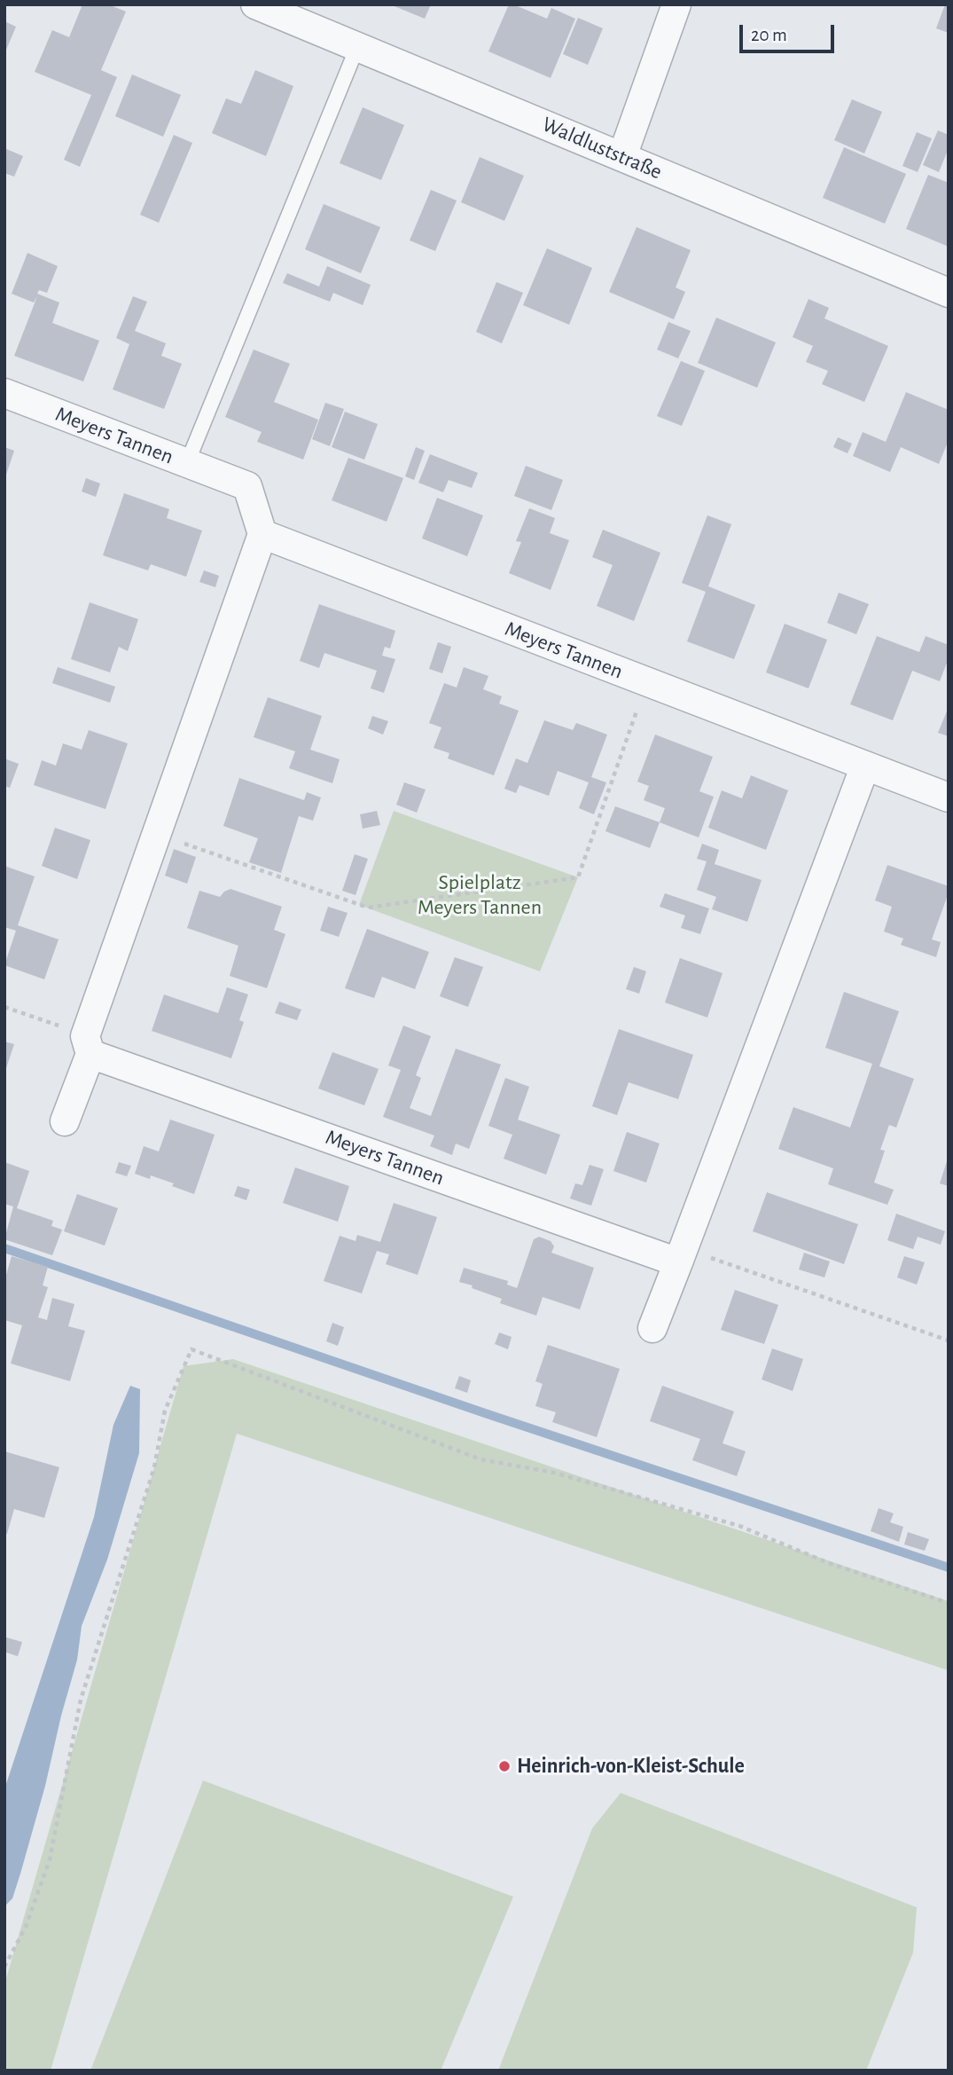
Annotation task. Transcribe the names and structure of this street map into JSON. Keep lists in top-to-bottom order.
{
  "streets": {
    "street": ["Waldluststraße", "Meyers Tannen"]
  },
  "parks": ["Spielplatz Meyers Tannen"],
  "places": ["Heinrich-von-Kleist-Schule"],
  "scale_bar": "20 m"
}
